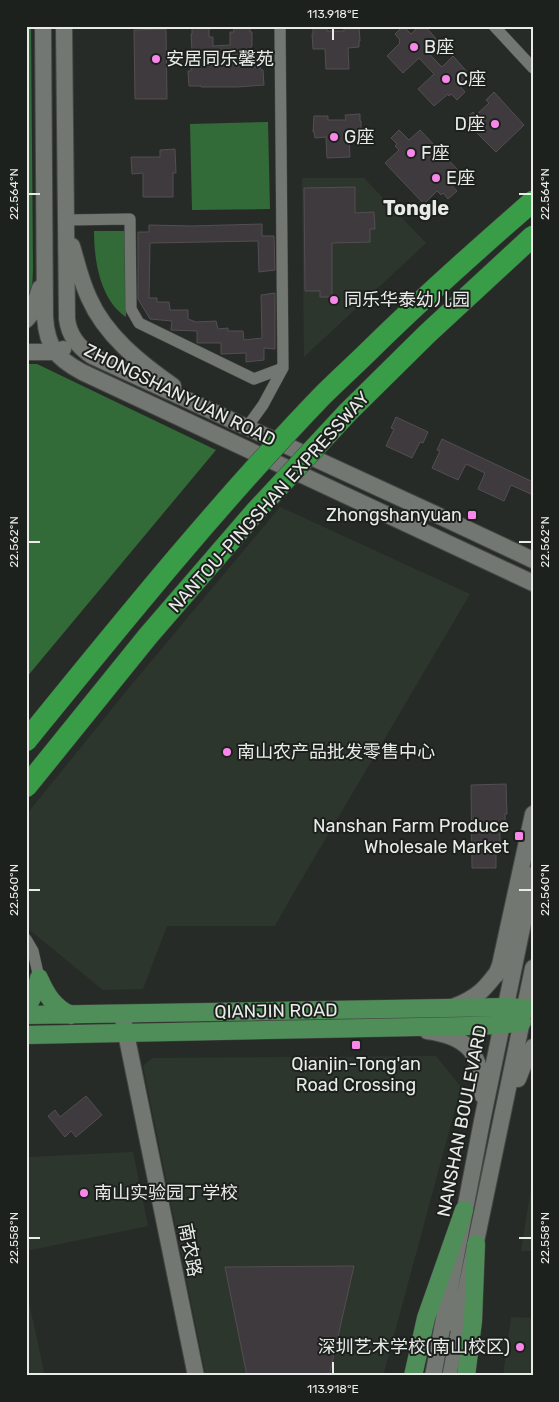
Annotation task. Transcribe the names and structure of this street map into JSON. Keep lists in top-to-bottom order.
{
  "streets": {
    "highway": ["NANTOU-PINGSHAN EXPRESSWAY"],
    "main road": [
      "ZHONGSHANYUAN ROAD",
      "QIANJIN ROAD",
      "NANSHAN BOULEVARD",
      "南农路"
    ]
  },
  "crossings": [
    ["QIANJIN ROAD", "NANSHAN BOULEVARD"],
    ["QIANJIN ROAD", "南农路"]
  ],
  "districts": ["Tongle"],
  "places": {
    "other": [
      "B座",
      "安居同乐馨苑",
      "C座",
      "D座",
      "G座",
      "F座",
      "E座",
      "同乐华泰幼儿园",
      "南山农产品批发零售中心",
      "南山实验园丁学校",
      "深圳艺术学校(南山校区)"
    ],
    "transit": ["Zhongshanyuan", "Nanshan Farm Produce Wholesale Market", "Qianjin-Tong'an Road Crossing"]
  },
  "coordinates": [
    "113.918°E",
    "22.564°N",
    "22.562°N",
    "22.560°N",
    "22.558°N"
  ]
}
